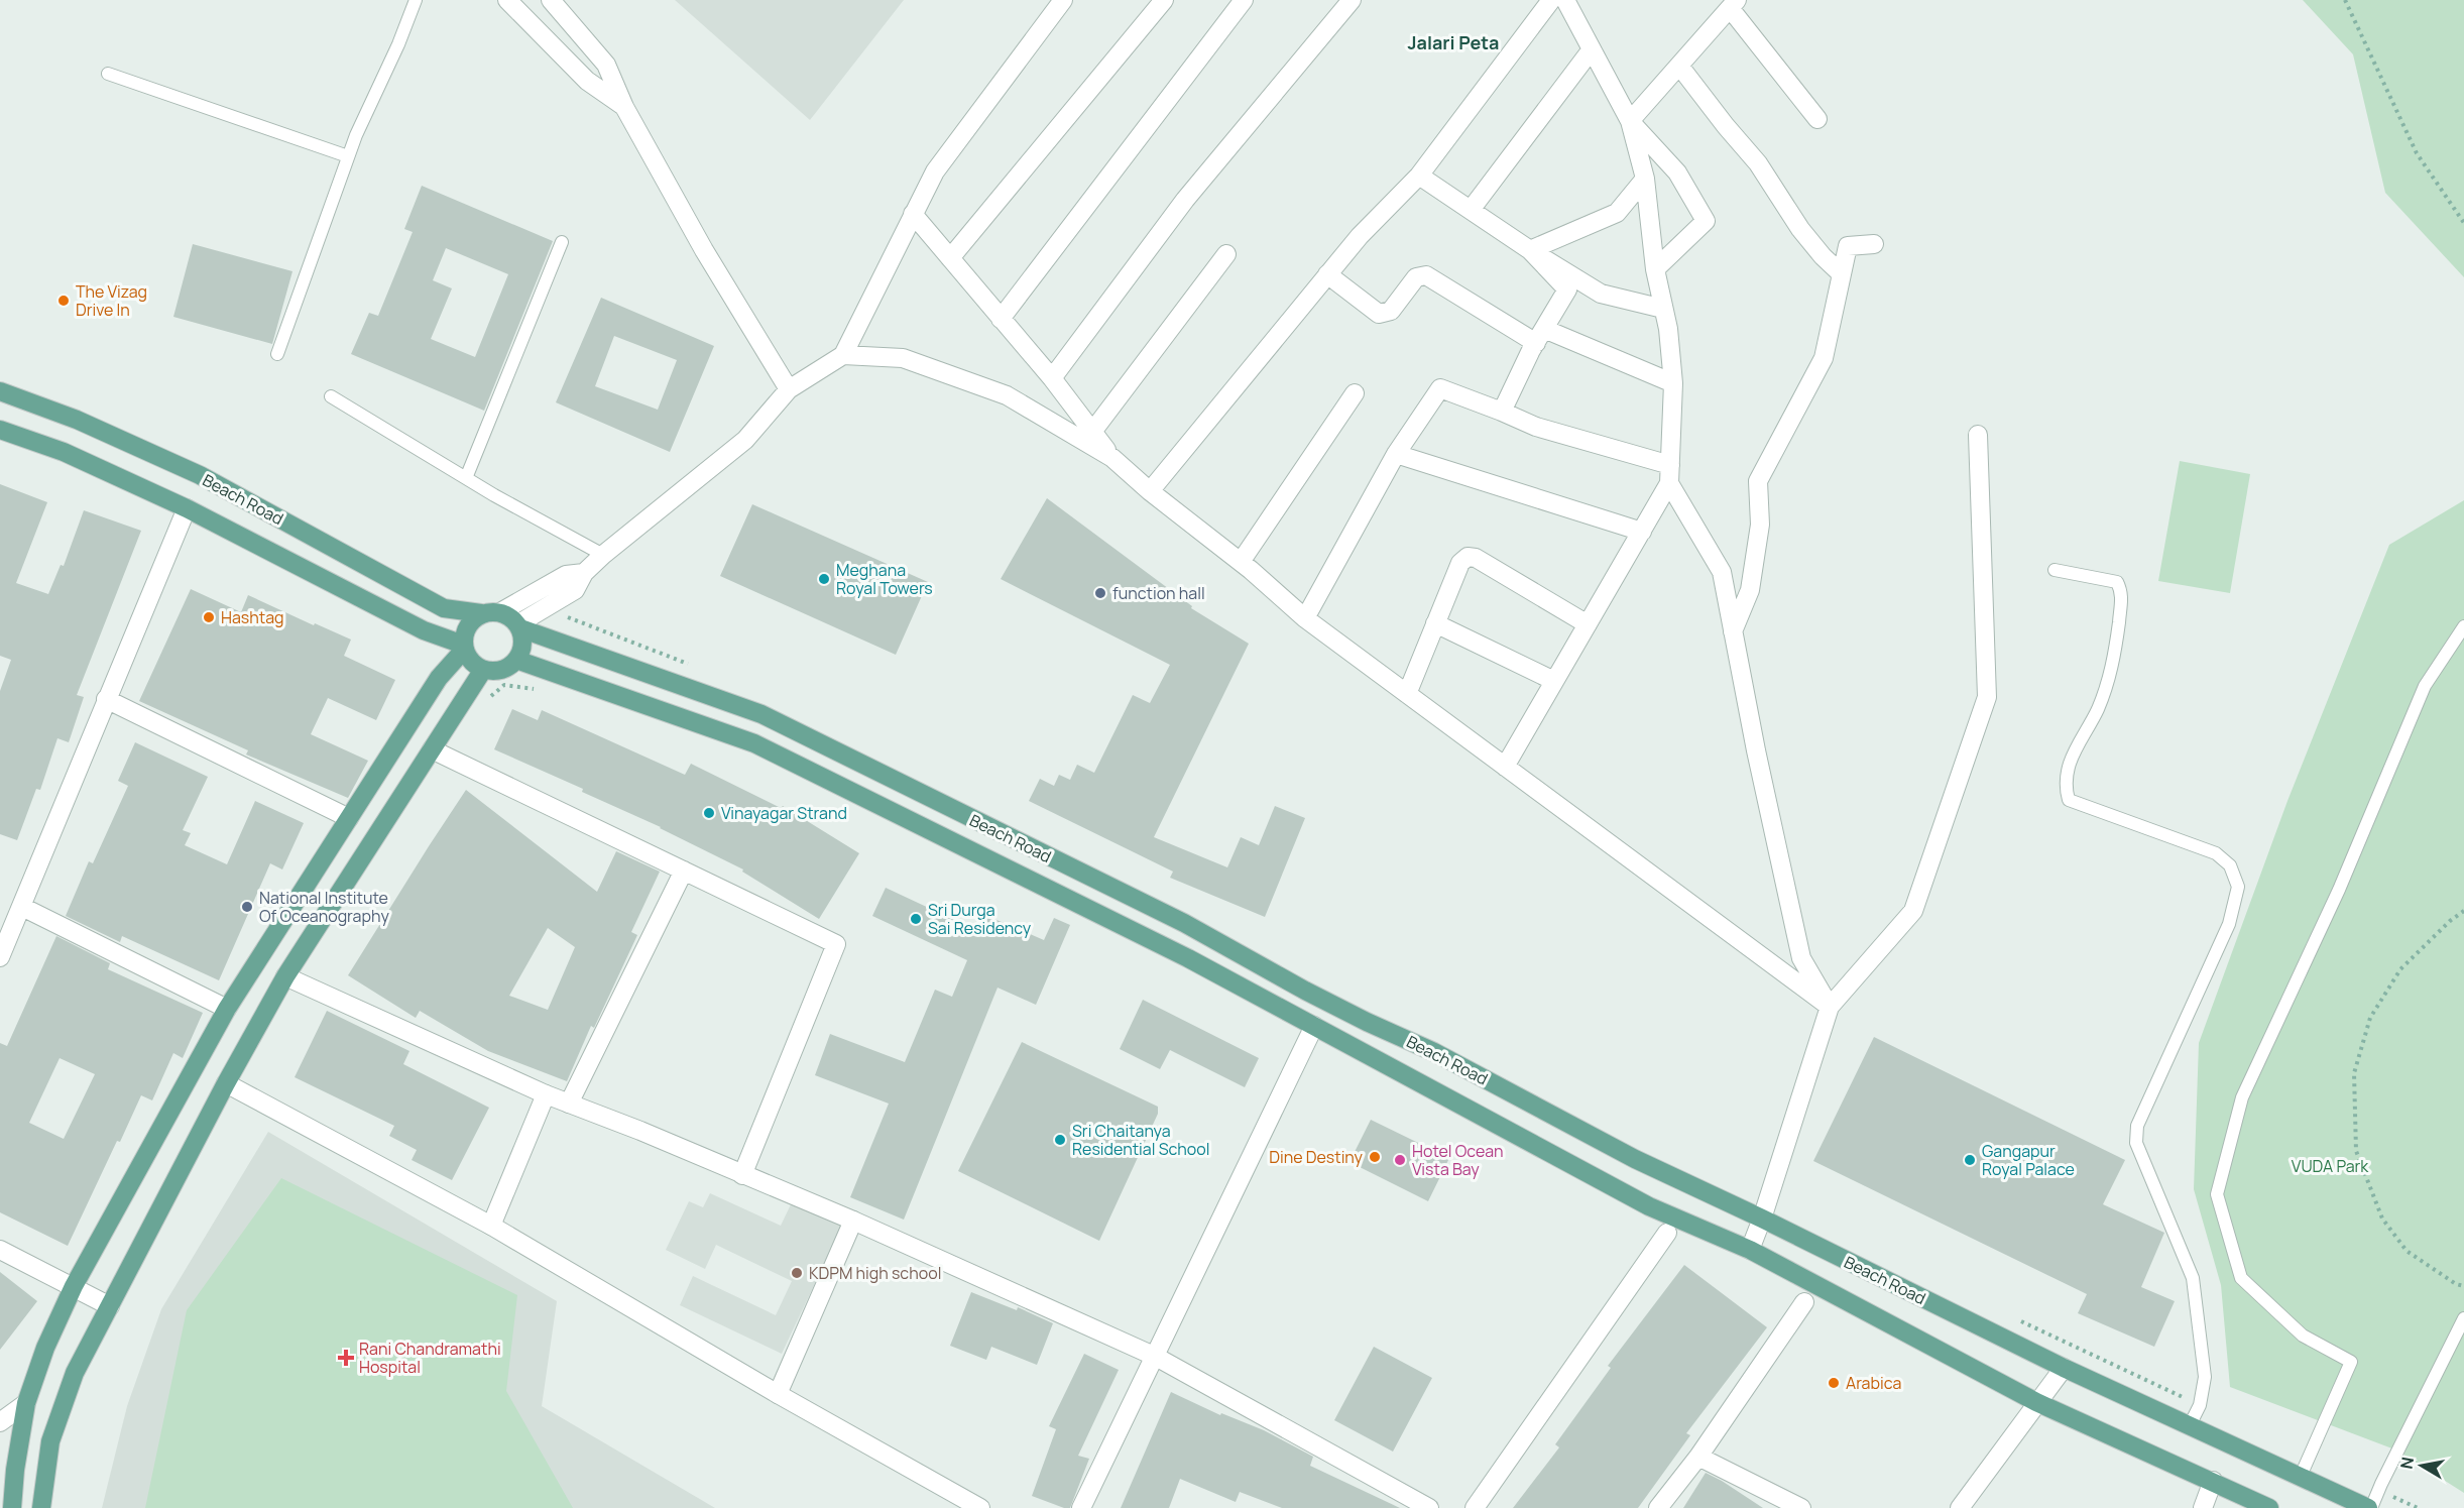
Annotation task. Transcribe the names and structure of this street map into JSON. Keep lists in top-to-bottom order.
{
  "streets": {
    "main road": ["Beach Road"]
  },
  "districts": ["Jalari Peta"],
  "parks": ["VUDA Park"],
  "places": {
    "other": [
      "The Vizag Drive In",
      "Meghana Royal Towers",
      "function hall",
      "Hashtag",
      "Vinayagar Strand",
      "National Institute Of Oceanography",
      "Sri Durga Sai Residency",
      "Sri Chaitanya Residential School",
      "Dine Destiny",
      "Hotel Ocean Vista Bay",
      "Gangapur Royal Palace",
      "KDPM high school",
      "Arabica"
    ],
    "health": ["Rani Chandramathi Hospital"]
  },
  "north": "left"
}
